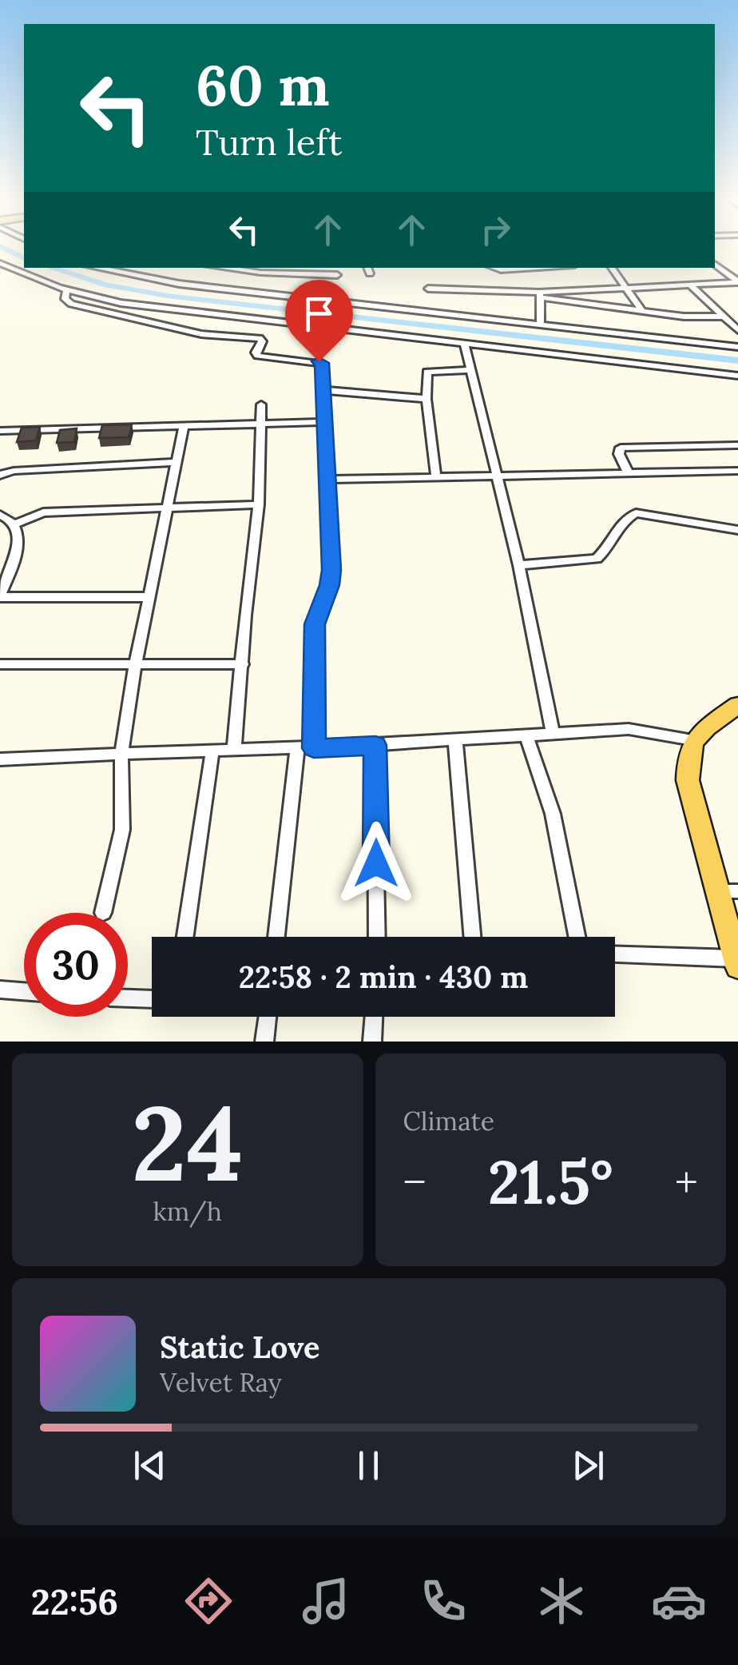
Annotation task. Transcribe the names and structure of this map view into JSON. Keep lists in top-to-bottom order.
{
  "page": {
    "turn": ["60 m", "Turn left"],
    "limit": "30",
    "trip": "22:58 · 2 min · 430 m",
    "tile": [
      ["24", "km/h"],
      "Climate"
    ],
    "heat": ["−", "21.5°", "+"],
    "song": ["Static Love", "Velvet Ray"],
    "tabs": "22:56"
  }
}
